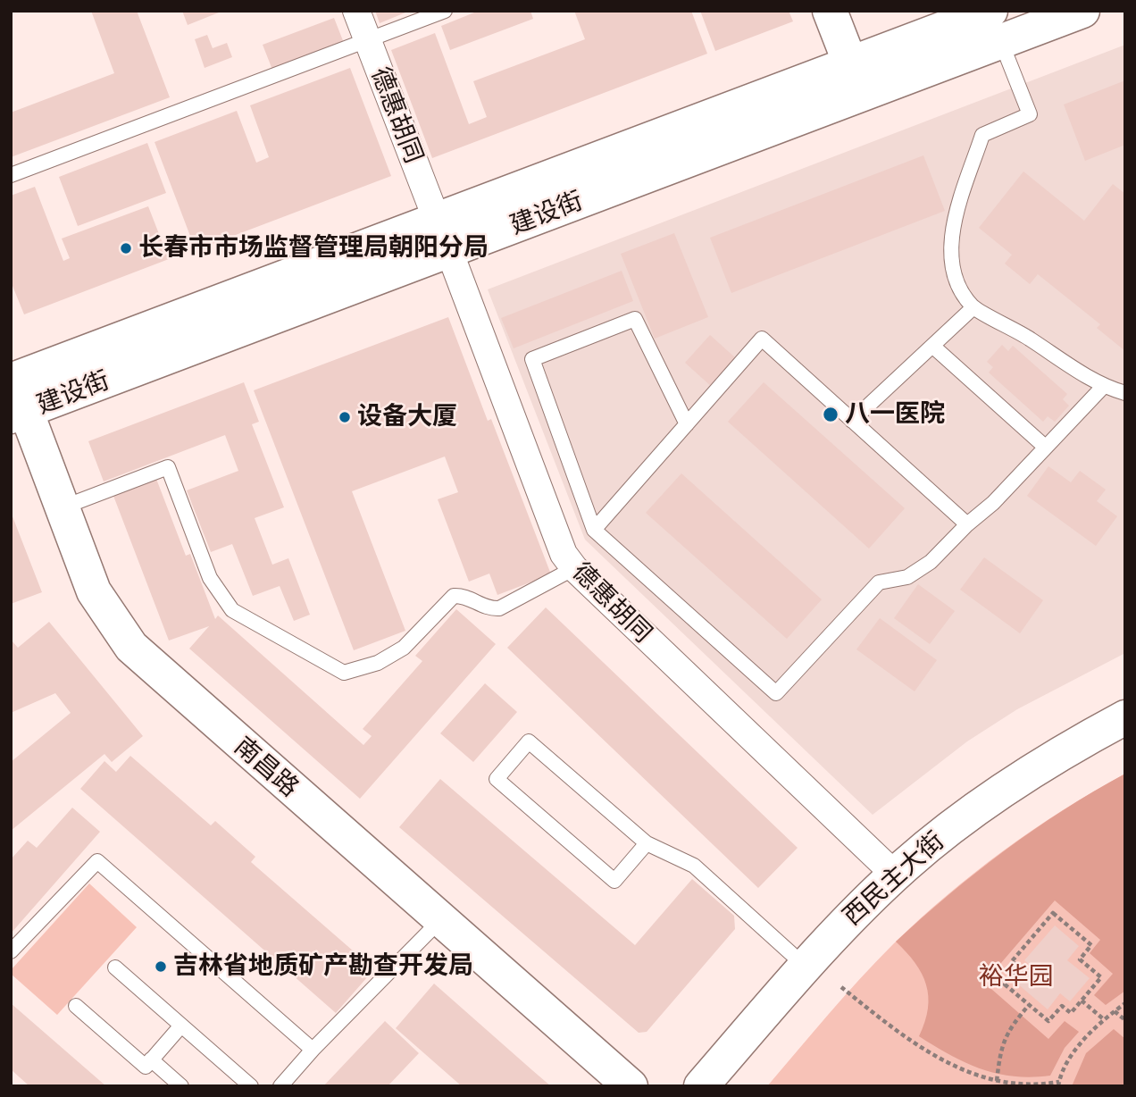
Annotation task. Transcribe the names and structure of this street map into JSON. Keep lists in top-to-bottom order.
{
  "streets": {
    "main road": ["建设街", "南昌路", "西民主大街"],
    "street": ["德惠胡同"]
  },
  "crossings": [
    ["德惠胡同", "建设街"],
    ["德惠胡同", "西民主大街"],
    ["建设街", "南昌路"]
  ],
  "parks": ["裕华园"],
  "places": [
    "长春市市场监督管理局朝阳分局",
    "八一医院",
    "设备大厦",
    "吉林省地质矿产勘查开发局"
  ]
}
